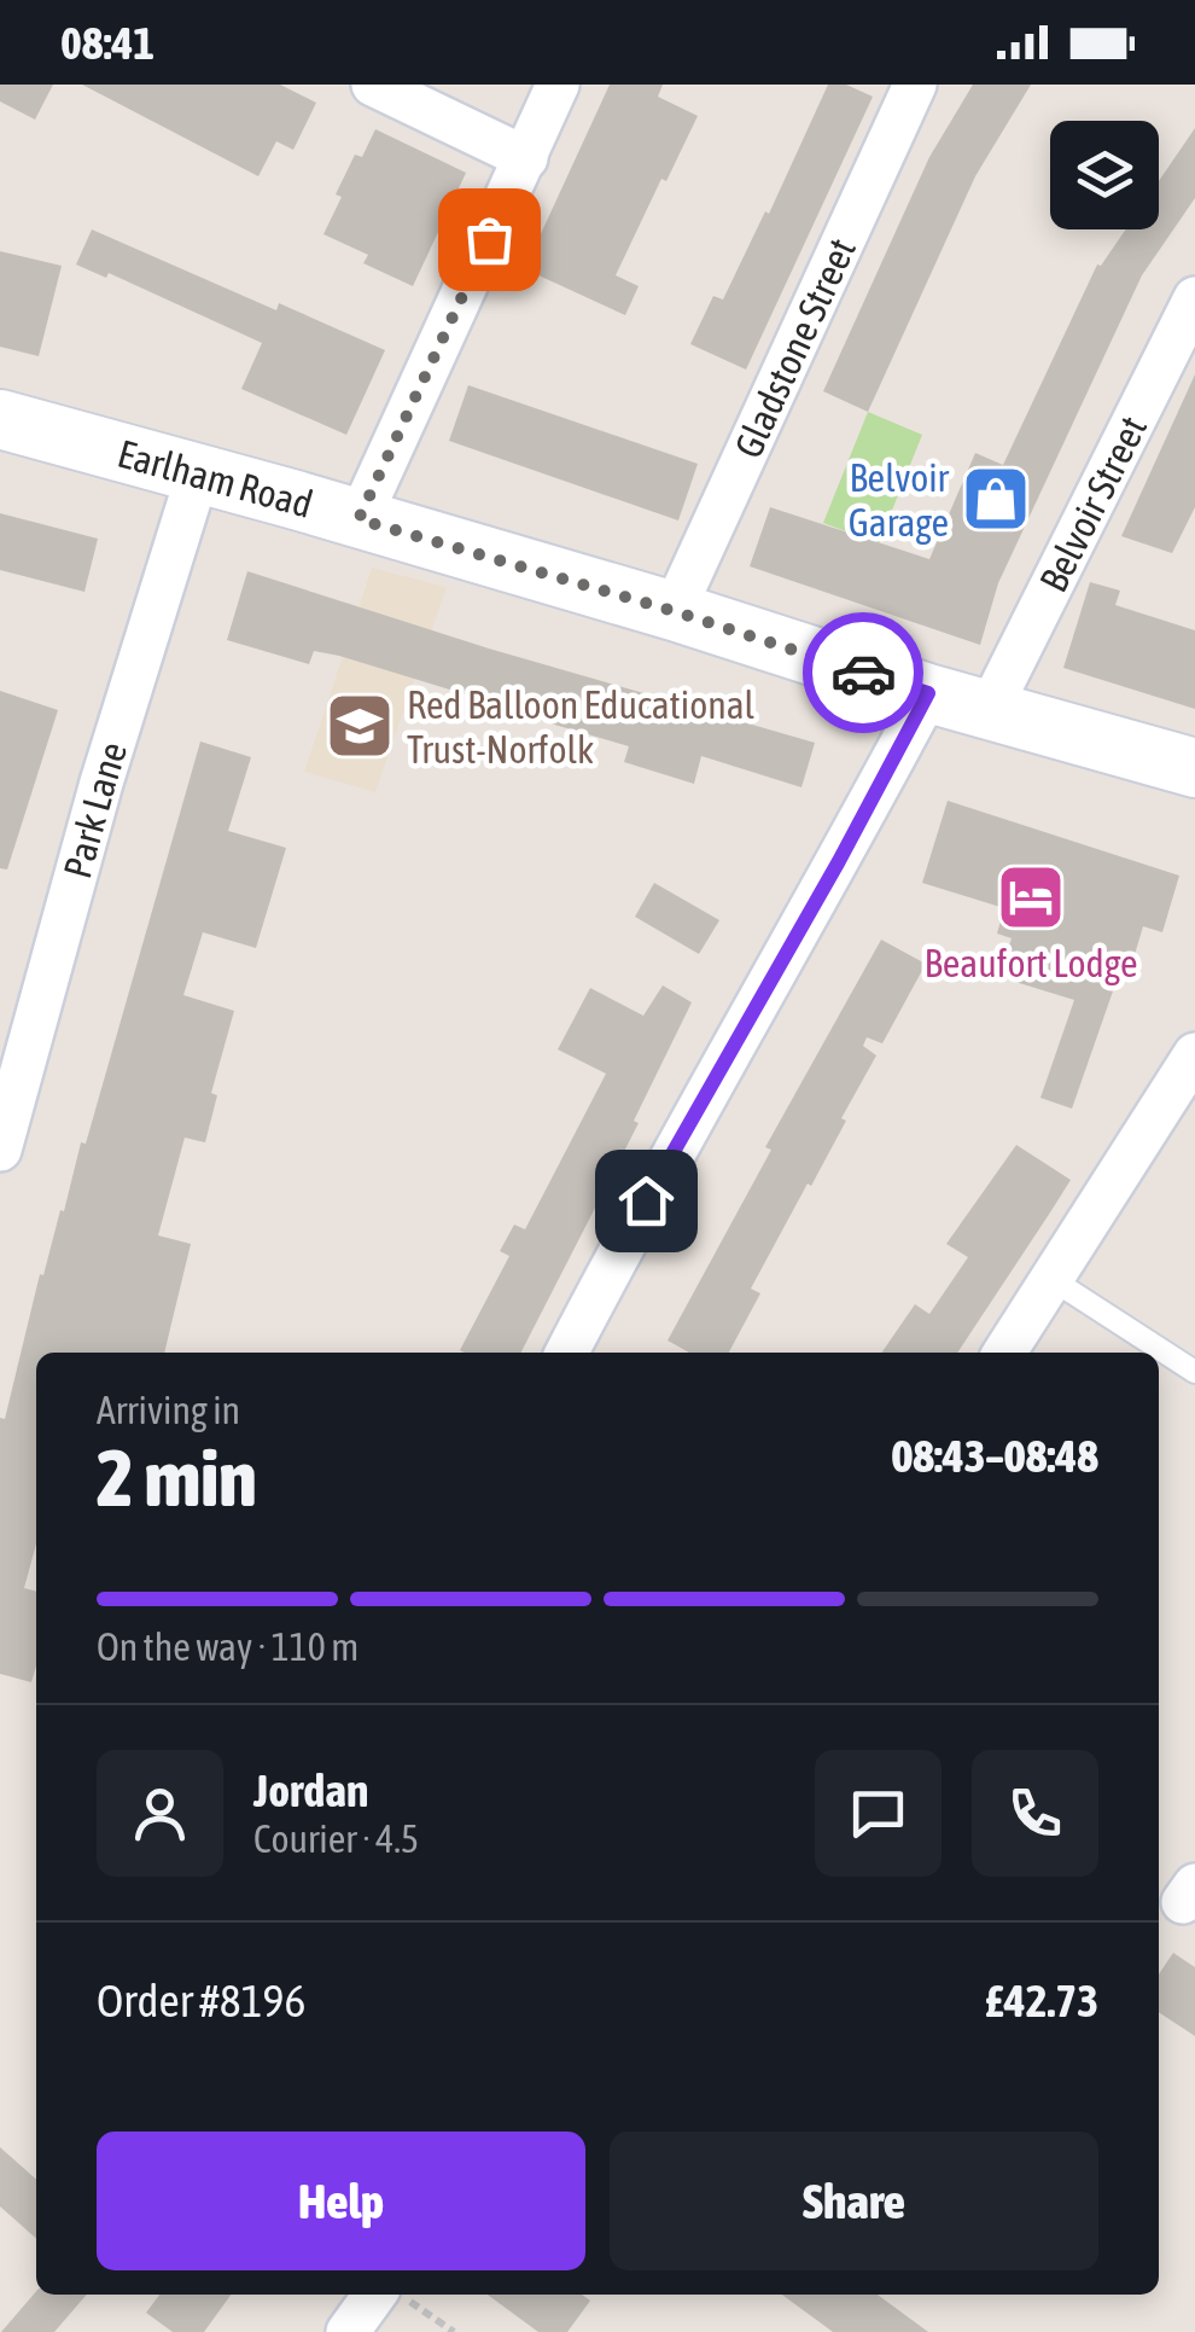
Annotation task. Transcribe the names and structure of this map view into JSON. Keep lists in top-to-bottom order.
{
  "streets": {
    "main road": ["Earlham Road"],
    "street": ["Gladstone Street", "Belvoir Street", "Park Lane"]
  },
  "crossings": [
    ["Gladstone Street", "Earlham Road"],
    ["Earlham Road", "Belvoir Street"],
    ["Earlham Road", "Park Lane"]
  ],
  "places": {
    "shop": ["Belvoir Garage"],
    "school or university": ["Red Balloon Educational Trust-Norfolk"],
    "hotel": ["Beaufort Lodge"]
  },
  "page": {
    "status": "08:41",
    "heading": ["2 min", "Arriving in", "08:43–08:48"],
    "panel": [
      "Jordan",
      "Courier · 4.5",
      "Order #8196",
      "£42.73"
    ],
    "bar": "On the way · 110 m",
    "buttons": ["Help", "Share"]
  }
}
